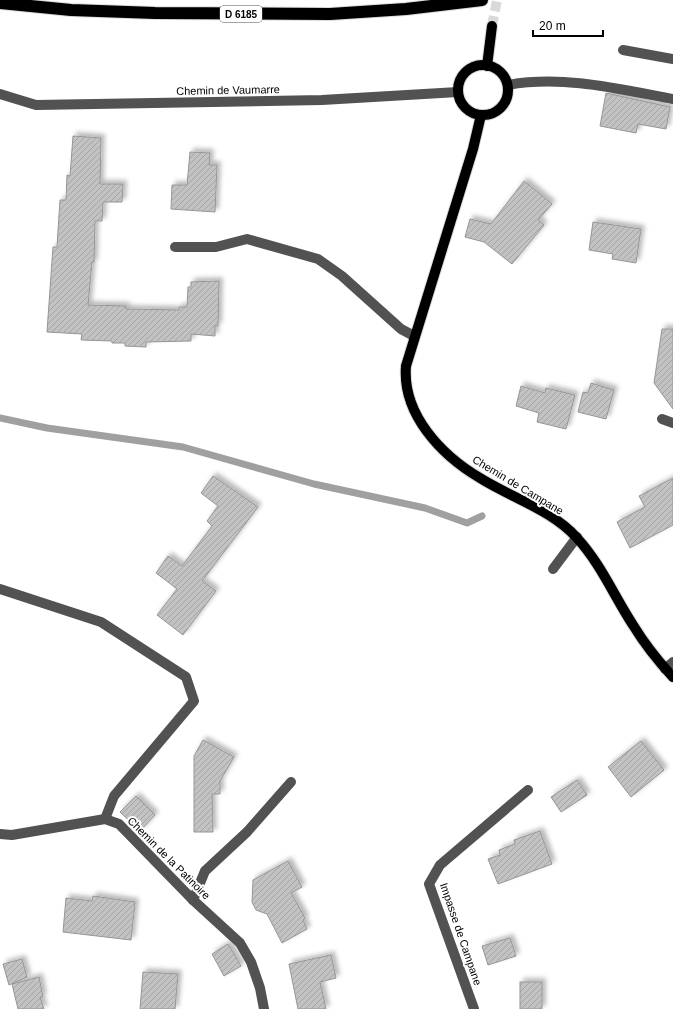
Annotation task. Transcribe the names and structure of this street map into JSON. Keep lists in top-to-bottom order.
{
  "streets": {
    "highway": ["D 6185"],
    "main road": ["Chemin de Campane"],
    "street": ["Chemin de Vaumarre", "Chemin de la Patinoire", "Impasse de Campane"]
  },
  "crossings": [
    ["Chemin de Vaumarre", "Chemin de Campane"]
  ],
  "scale_bar": "20 m"
}
